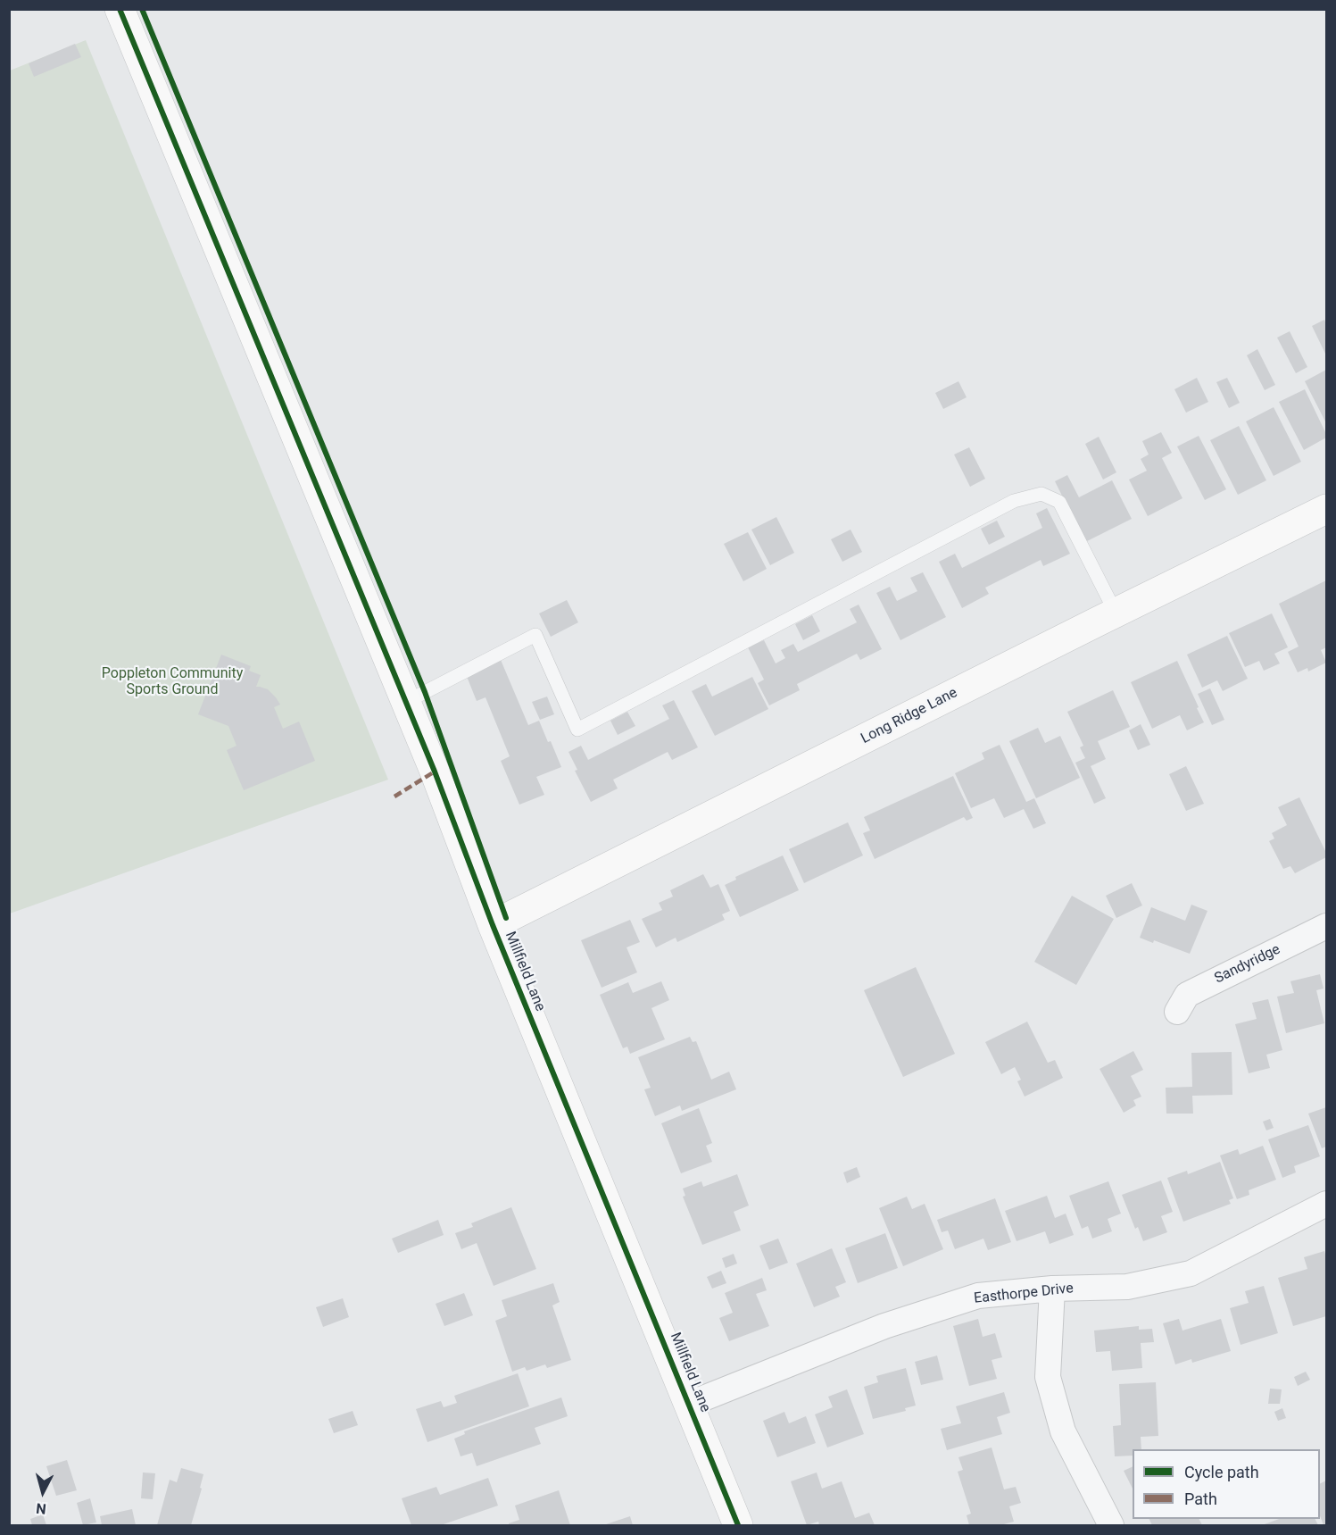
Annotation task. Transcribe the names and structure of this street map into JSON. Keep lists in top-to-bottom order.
{
  "streets": {
    "street": [
      "Long Ridge Lane",
      "Sandyridge",
      "Millfield Lane",
      "Easthorpe Drive"
    ]
  },
  "crossings": [
    ["Long Ridge Lane", "Millfield Lane"],
    ["Millfield Lane", "Easthorpe Drive"]
  ],
  "parks": ["Poppleton Community Sports Ground"],
  "legend": ["Cycle path", "Path"],
  "north": "bottom"
}
